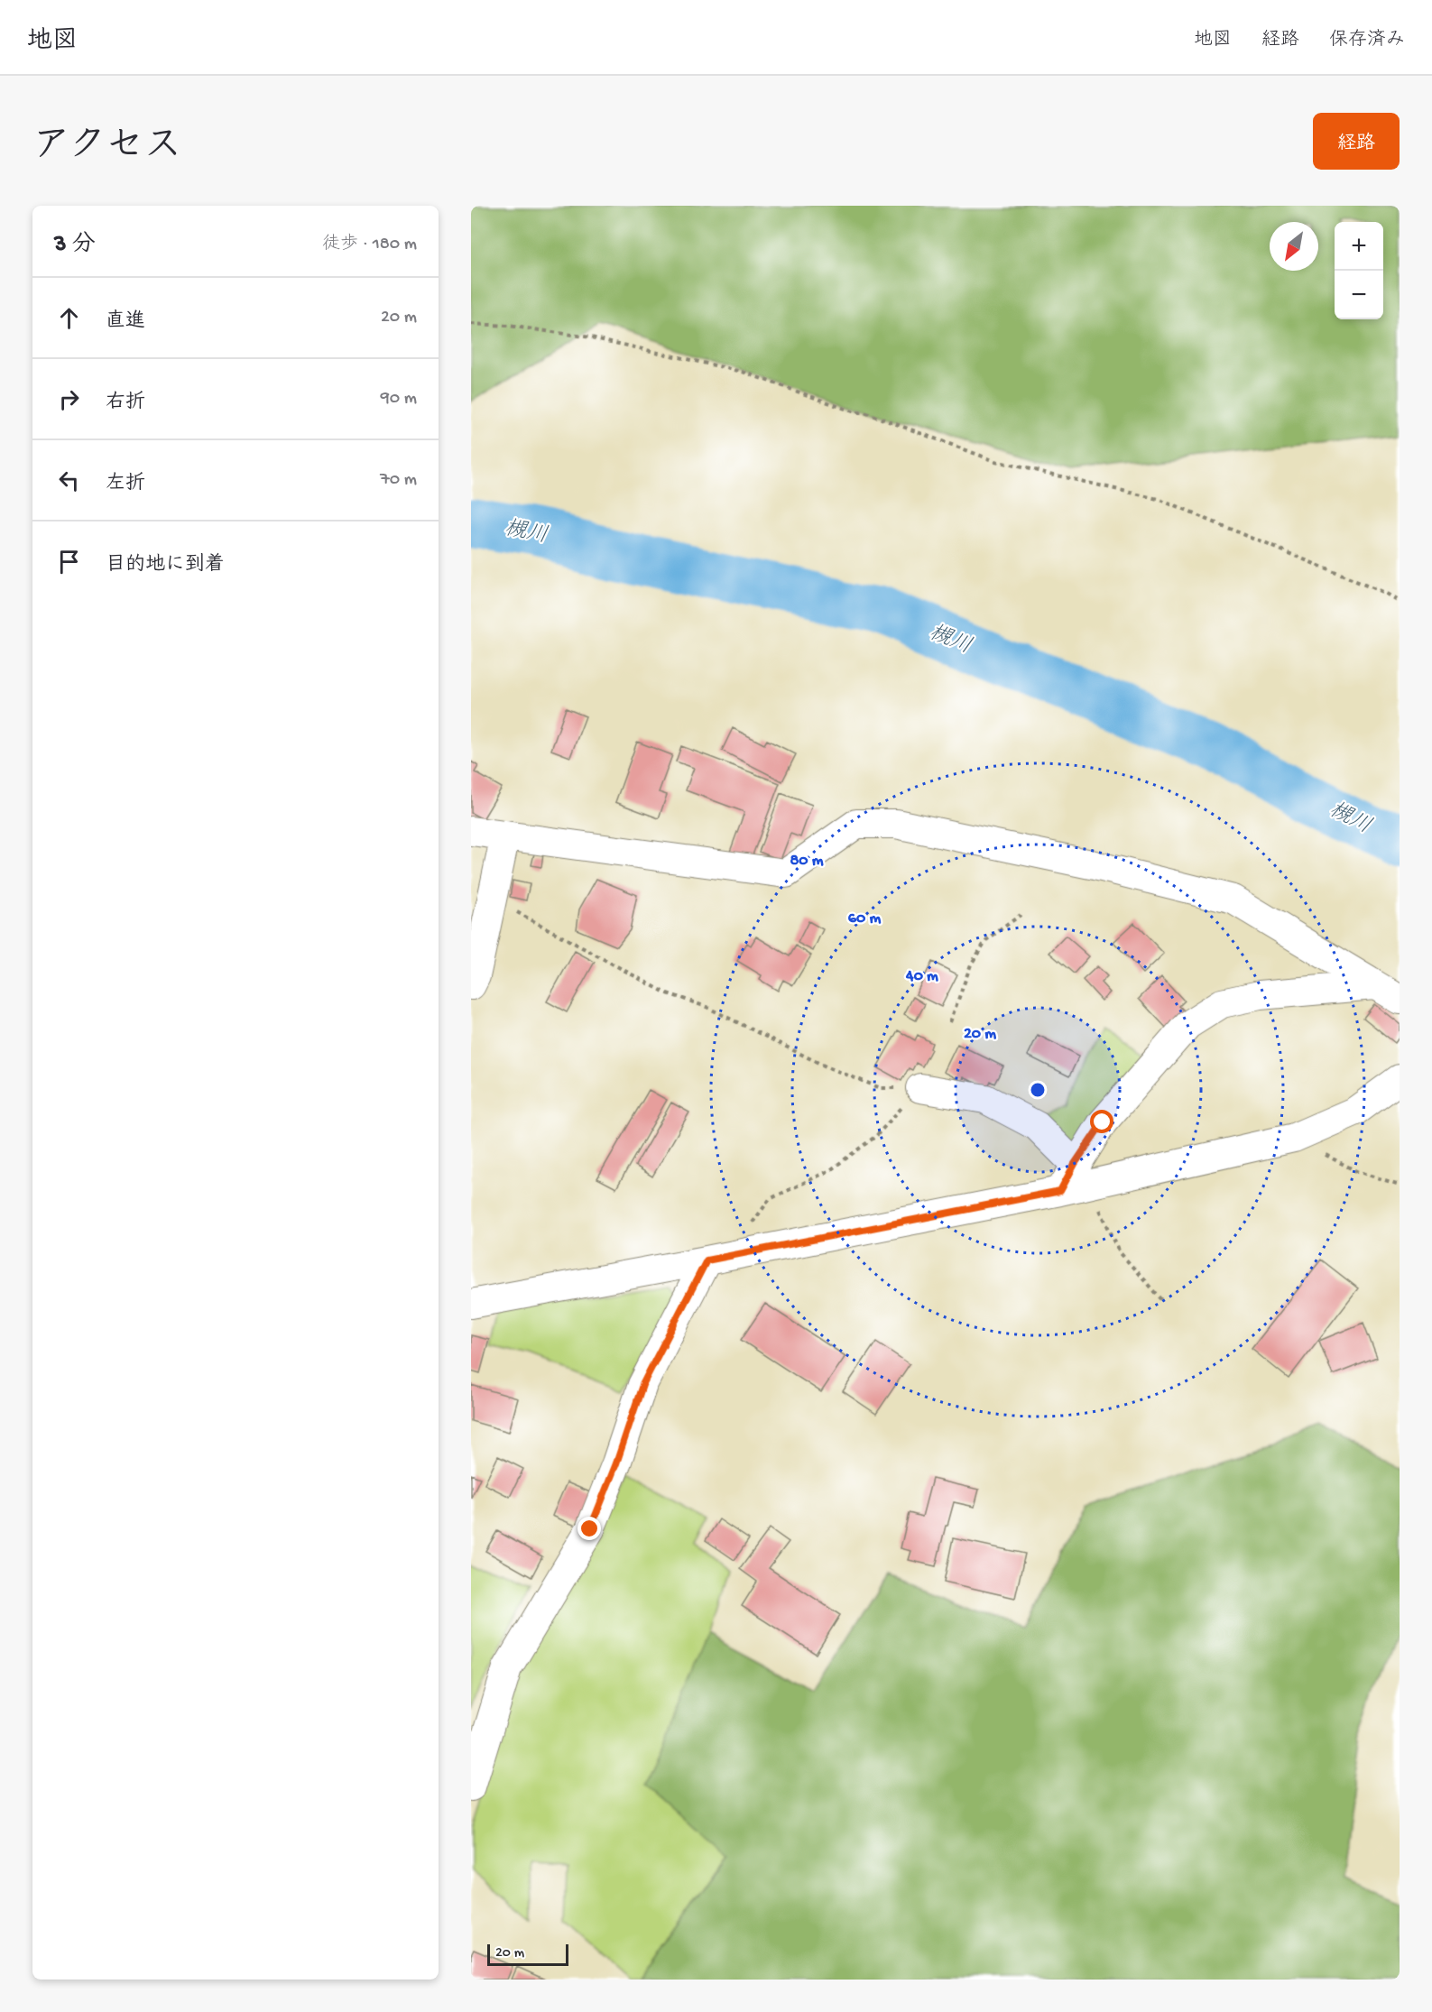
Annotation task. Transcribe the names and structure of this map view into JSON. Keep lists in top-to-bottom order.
{
  "water": ["槻川"],
  "scale_bar": "20 m",
  "north": "bottom left",
  "page": {
    "header": "地図",
    "nav": ["地図", "経路", "保存済み"],
    "title": "アクセス",
    "buttons": "経路",
    "heading": ["3 分", "徒歩 · 180 m"],
    "map_buttons": ["+", "−"],
    "list": [
      ["直進", "20 m"],
      ["右折", "90 m"],
      ["左折", "70 m"],
      "目的地に到着"
    ],
    "scale": "20 m"
  },
  "rings": [
    "80 m",
    "60 m",
    "40 m",
    "20 m"
  ]
}
